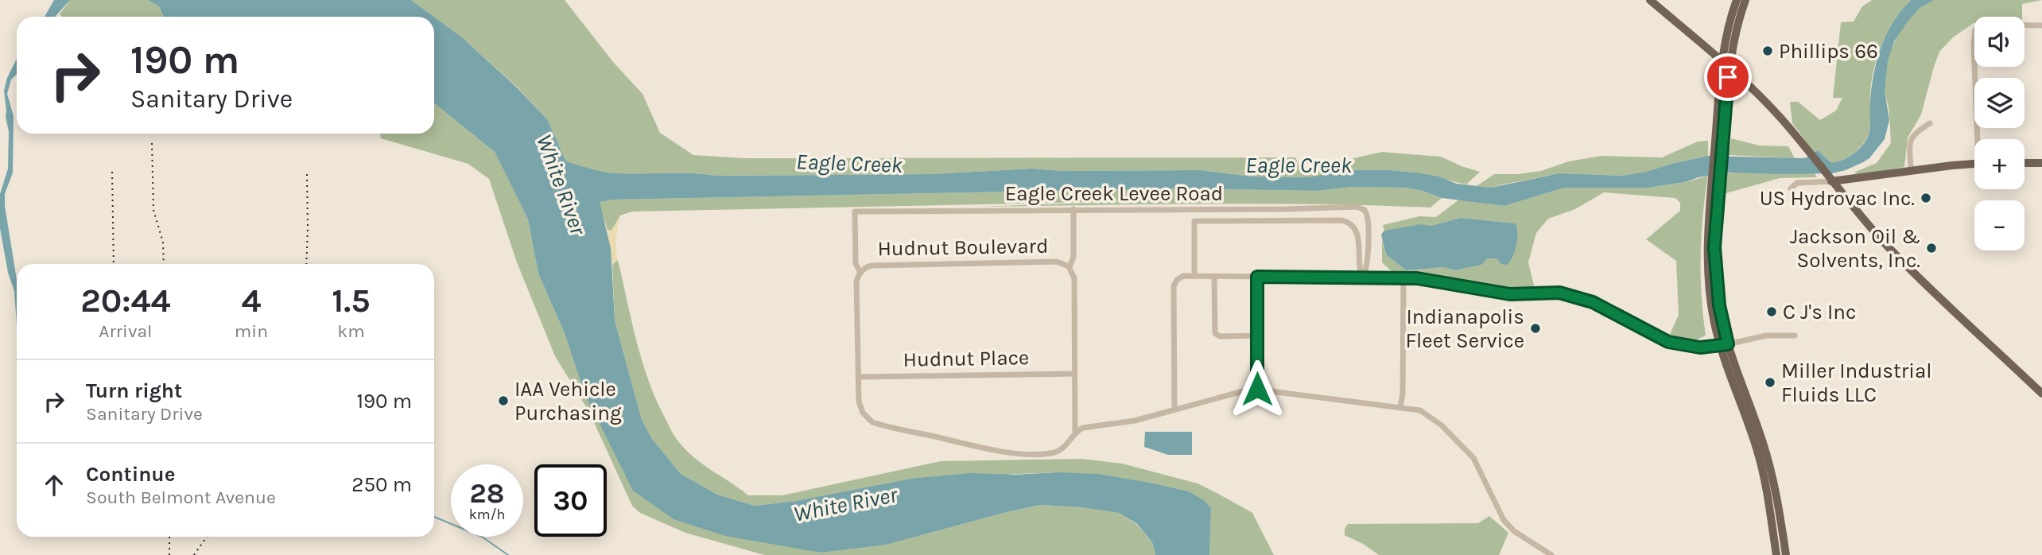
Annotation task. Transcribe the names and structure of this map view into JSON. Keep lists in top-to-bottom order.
{
  "streets": {
    "street": ["Eagle Creek Levee Road", "Hudnut Boulevard", "Hudnut Place"]
  },
  "crossings": [
    ["Eagle Creek Levee Road", "Hudnut Boulevard"],
    ["Hudnut Boulevard", "Hudnut Place"]
  ],
  "water": ["Eagle Creek", "White River"],
  "places": [
    "Phillips 66",
    "US Hydrovac Inc.",
    "Jackson Oil & Solvents, Inc.",
    "C J's Inc",
    "Indianapolis Fleet Service",
    "Miller Industrial Fluids LLC",
    "IAA Vehicle Purchasing"
  ],
  "page": {
    "map_buttons": ["+", "−"],
    "turn": ["190 m", "Sanitary Drive"],
    "eta": [
      "20:44",
      "Arrival",
      "4",
      "min",
      "1.5",
      "km"
    ],
    "list": [
      {
        "name": "Turn right",
        "note": "Sanitary Drive",
        "value": "190 m"
      },
      {
        "name": "Continue",
        "note": "South Belmont Avenue",
        "value": "250 m"
      }
    ],
    "speed": "28 km/h",
    "limit": "30"
  }
}
